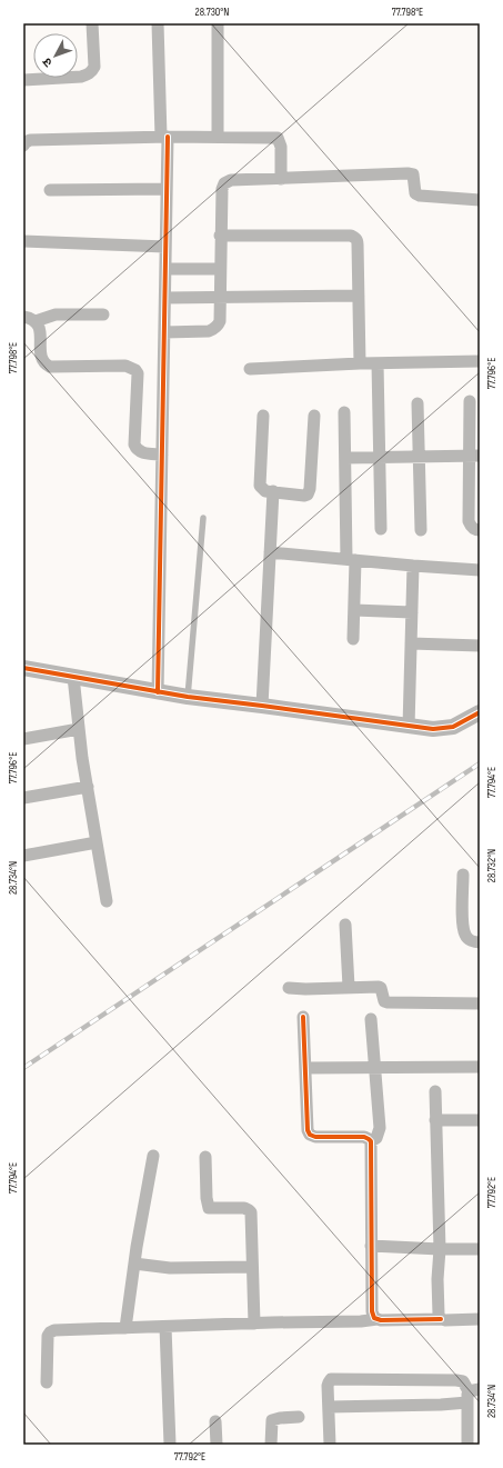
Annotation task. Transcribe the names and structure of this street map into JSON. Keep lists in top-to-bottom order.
{
  "north": "bottom left",
  "coordinates": [
    "28.730°N",
    "77.798°E",
    "77.796°E",
    "77.794°E",
    "28.732°N",
    "28.734°N",
    "77.792°E"
  ]
}
